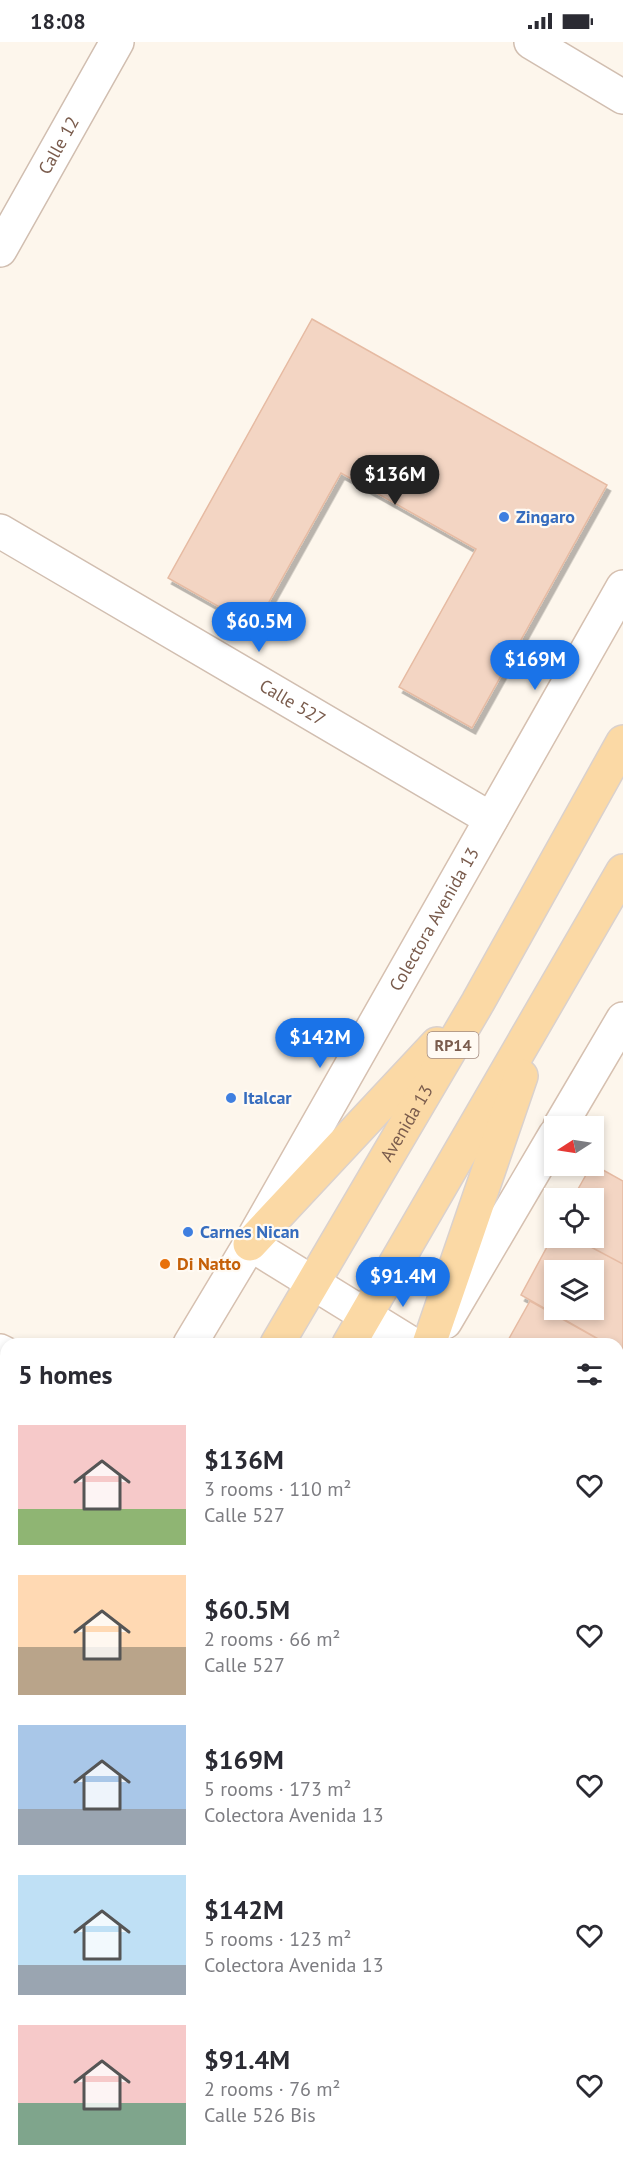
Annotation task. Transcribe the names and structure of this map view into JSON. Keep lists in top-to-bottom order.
{
  "streets": {
    "main road": ["RP14", "Avenida 13"],
    "street": ["Calle 12", "Calle 527", "Colectora Avenida 13"]
  },
  "crossings": [
    ["Calle 527", "Colectora Avenida 13"]
  ],
  "places": [
    "Zingaro",
    "Italcar",
    "Carnes Nican",
    "Di Natto"
  ],
  "north": "left",
  "page": {
    "status": "18:08",
    "price": [
      "$136M",
      "$60.5M",
      "$169M",
      "$142M",
      "$91.4M"
    ],
    "heading": "5 homes",
    "list": [
      {
        "name": "$136M",
        "note": "3 rooms · 110 m² · Calle 527"
      },
      {
        "name": "$60.5M",
        "note": "2 rooms · 66 m² · Calle 527"
      },
      {
        "name": "$169M",
        "note": "5 rooms · 173 m² · Colectora Avenida 13"
      },
      {
        "name": "$142M",
        "note": "5 rooms · 123 m² · Colectora Avenida 13"
      },
      {
        "name": "$91.4M",
        "note": "2 rooms · 76 m² · Calle 526 Bis"
      }
    ]
  }
}
